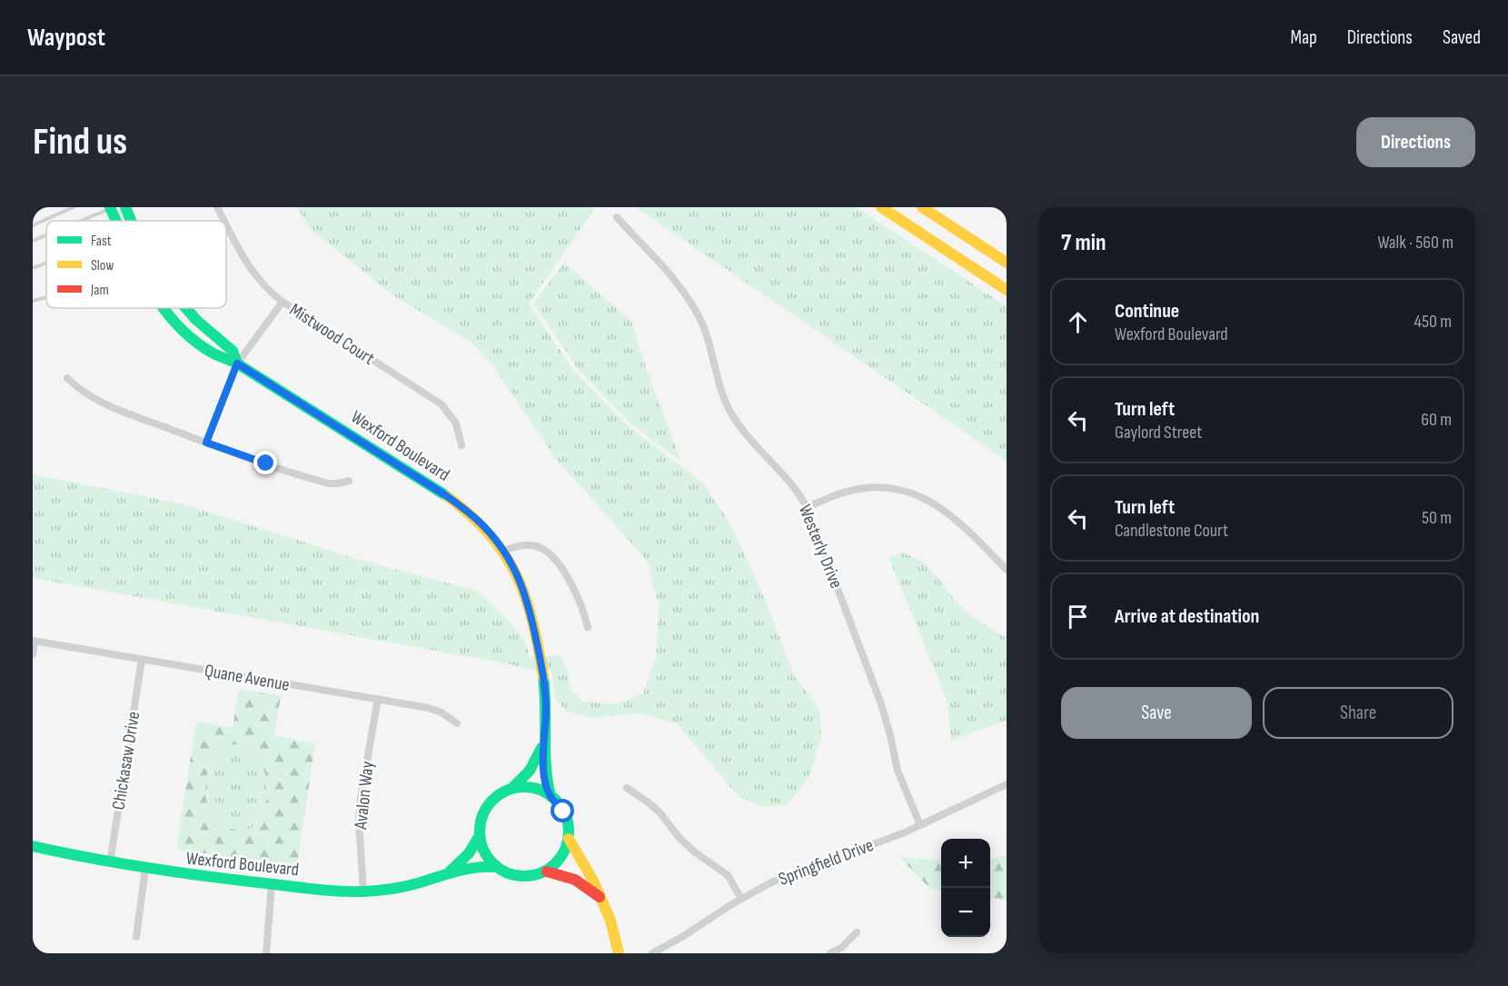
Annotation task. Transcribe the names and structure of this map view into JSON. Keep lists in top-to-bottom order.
{
  "streets": {
    "street": [
      "Mistwood Court",
      "Wexford Boulevard",
      "Westerly Drive",
      "Quane Avenue",
      "Chickasaw Drive",
      "Avalon Way",
      "Springfield Drive"
    ]
  },
  "crossings": [
    ["Wexford Boulevard", "Chickasaw Drive"],
    ["Wexford Boulevard", "Avalon Way"],
    ["Westerly Drive", "Springfield Drive"],
    ["Quane Avenue", "Chickasaw Drive"],
    ["Quane Avenue", "Avalon Way"]
  ],
  "legend": ["Fast", "Slow", "Jam"],
  "page": {
    "header": "Waypost",
    "nav": ["Map", "Directions", "Saved"],
    "buttons": [
      "Directions",
      ["Save", "Share"]
    ],
    "title": "Find us",
    "heading": ["7 min", "Walk · 560 m"],
    "list": [
      ["Continue", "Wexford Boulevard", "450 m"],
      ["Turn left", "Gaylord Street", "60 m"],
      ["Turn left", "Candlestone Court", "50 m"],
      "Arrive at destination"
    ],
    "map_buttons": ["+", "−"]
  }
}
